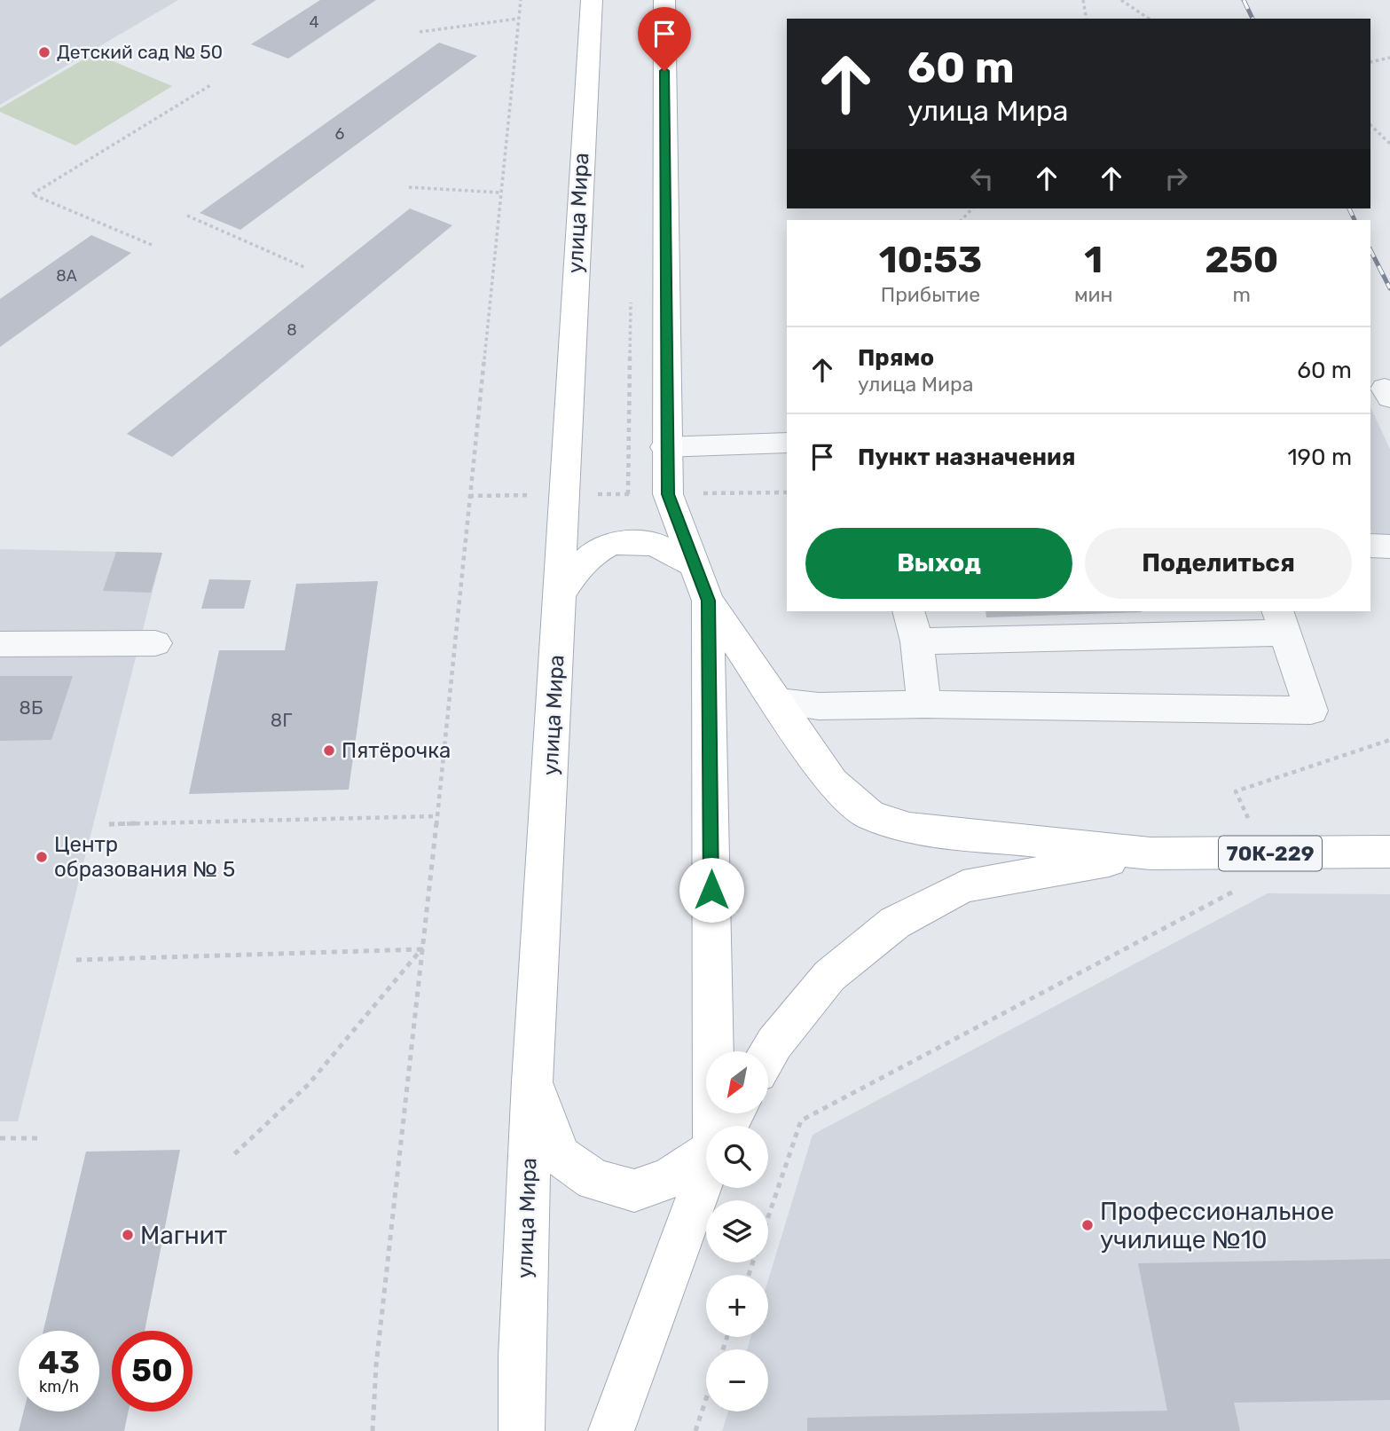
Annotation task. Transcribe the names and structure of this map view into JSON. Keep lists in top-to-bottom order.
{
  "streets": {
    "main road": ["улица Мира", "70К-229"]
  },
  "places": [
    "Детский сад № 50",
    "Пятёрочка",
    "Центр образования № 5",
    "Профессиональное училище №10",
    "Магнит"
  ],
  "house_numbers": [
    "4",
    "6",
    "8А",
    "8",
    "8Б",
    "8Г"
  ],
  "north": "bottom left",
  "page": {
    "turn": ["60 m", "улица Мира"],
    "eta": [
      "10:53",
      "Прибытие",
      "1",
      "мин",
      "250",
      "m"
    ],
    "list": [
      {
        "name": "Прямо",
        "note": "улица Мира",
        "value": "60 m"
      },
      {
        "name": "Пункт назначения",
        "value": "190 m"
      }
    ],
    "buttons": ["Выход", "Поделиться"],
    "map_buttons": ["+", "−"],
    "speed": "43 km/h",
    "limit": "50"
  }
}
